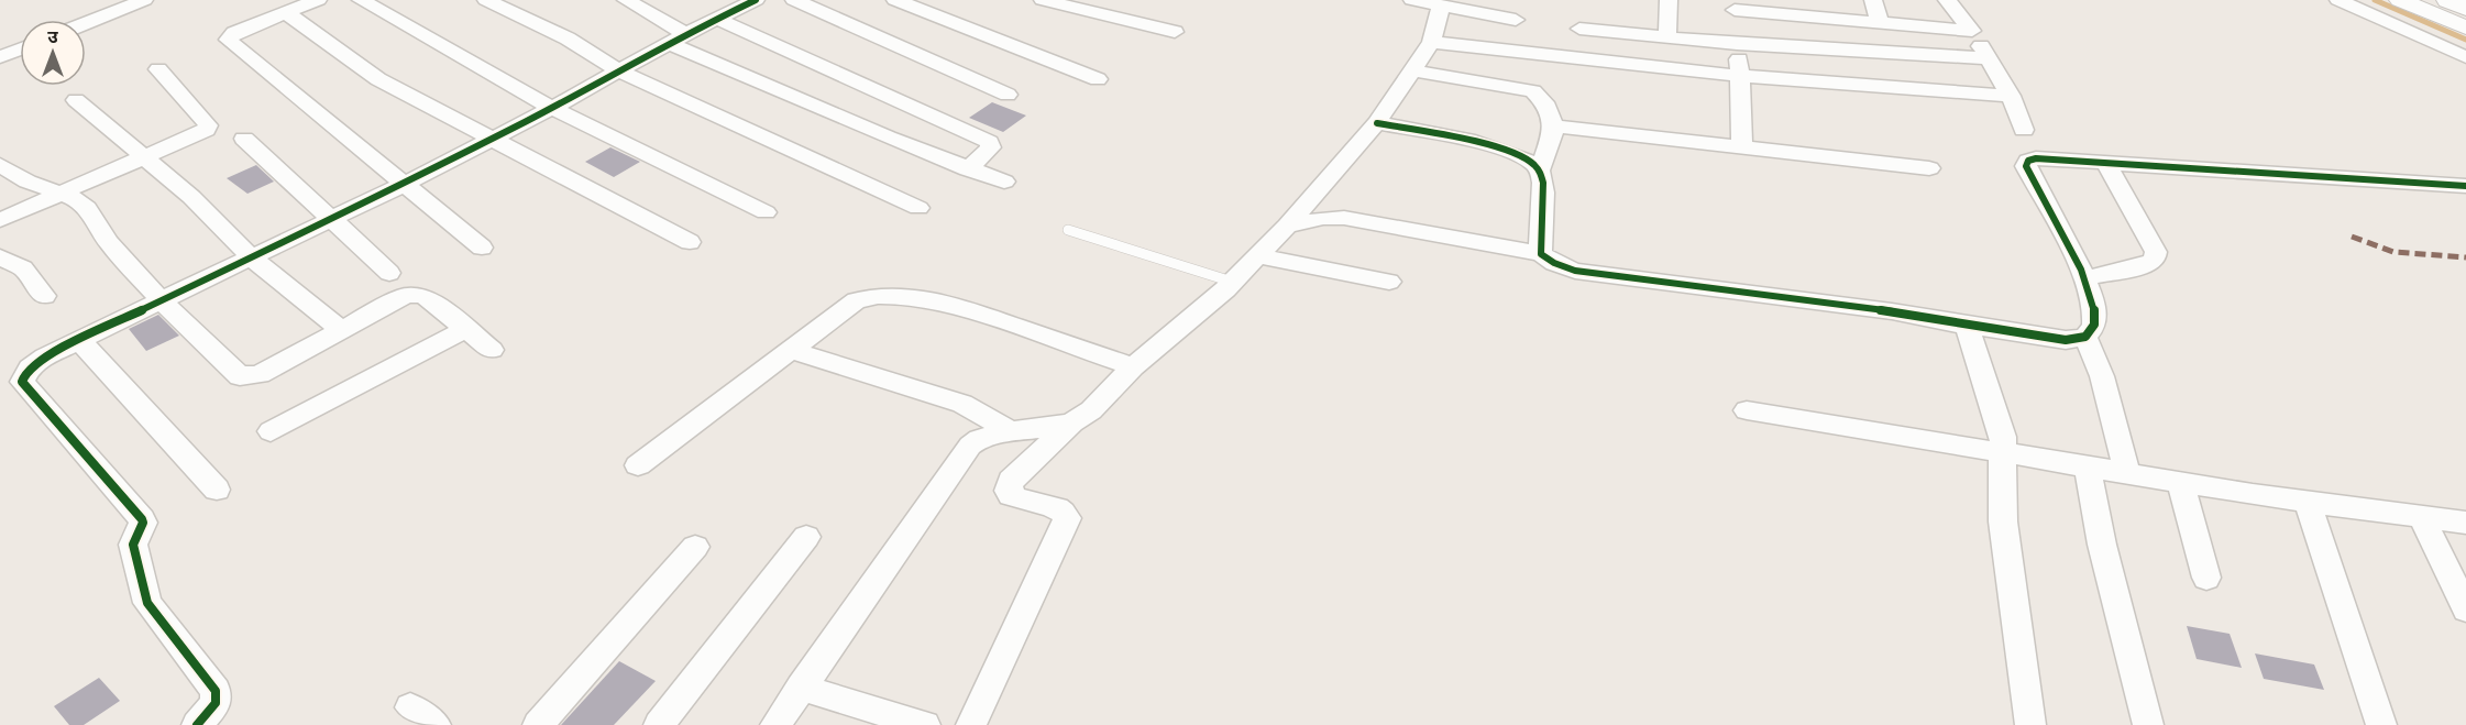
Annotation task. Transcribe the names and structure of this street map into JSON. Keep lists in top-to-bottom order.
{
  "north": "top"
}
